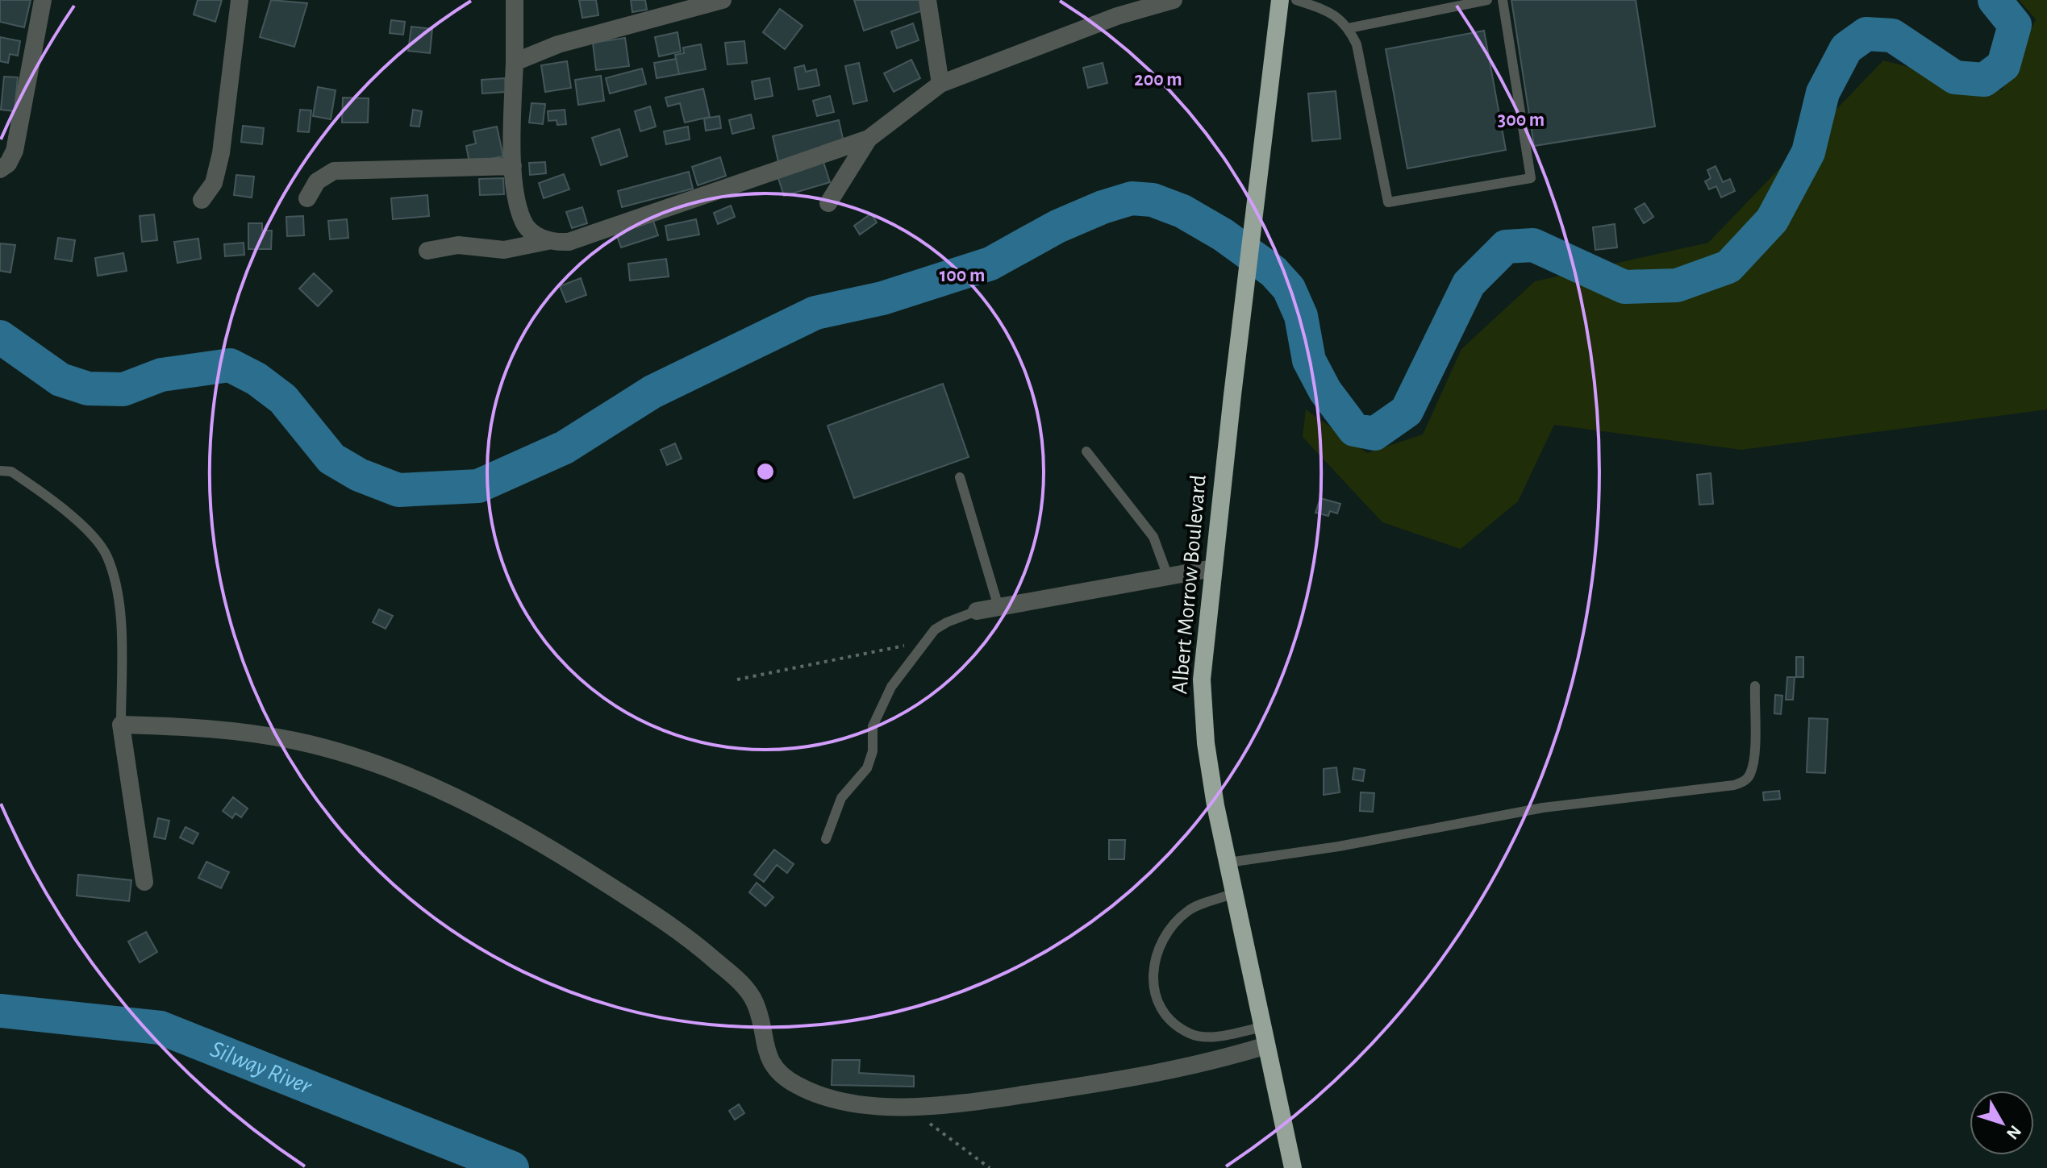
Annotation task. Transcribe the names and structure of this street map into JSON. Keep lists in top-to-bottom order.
{
  "streets": {
    "highway": ["Albert Morrow Boulevard"]
  },
  "water": ["Silway River"],
  "north": "bottom right",
  "rings": ["200 m", "300 m", "100 m"]
}
